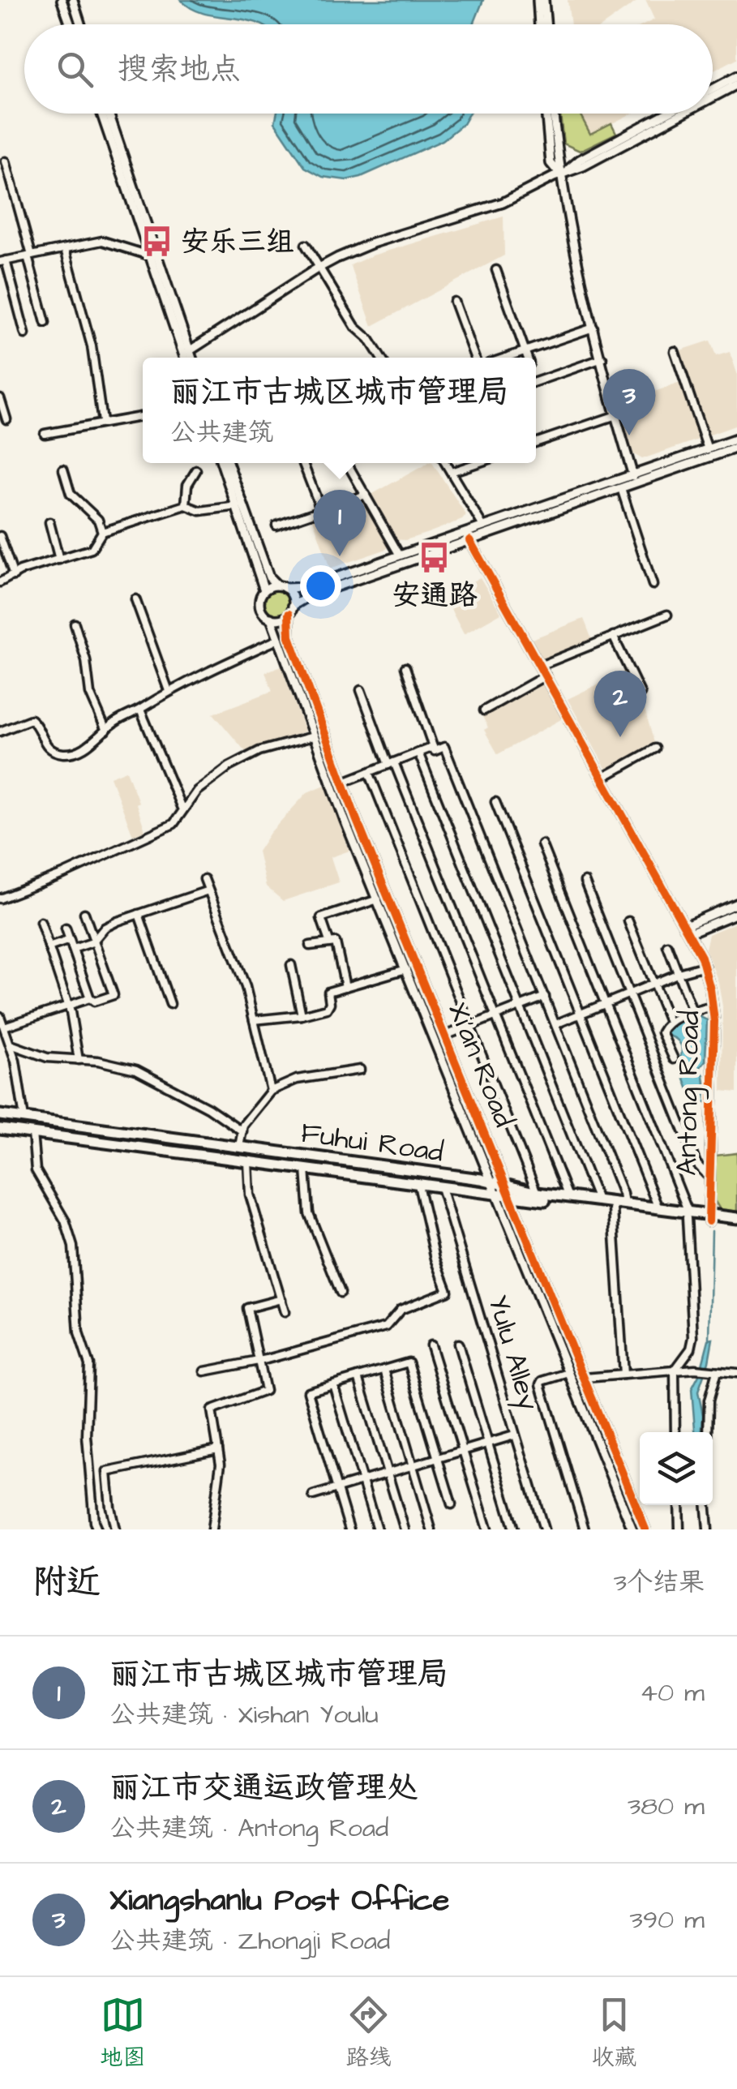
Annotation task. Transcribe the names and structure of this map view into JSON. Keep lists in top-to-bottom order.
{
  "streets": {
    "main road": ["Fuhui Road"],
    "street": ["Xi'an Road", "Antong Road", "Yulu Alley"]
  },
  "crossings": [
    ["Xi'an Road", "Fuhui Road"],
    ["Antong Road", "Fuhui Road"],
    ["Fuhui Road", "Yulu Alley"]
  ],
  "places": {
    "bus stop": ["安乐三组", "安通路"]
  },
  "page": {
    "search": "搜索地点",
    "popup": ["丽江市古城区城市管理局", "公共建筑"],
    "pins": ["3", "1", "2"],
    "heading": ["附近", "3个结果"],
    "list": [
      {
        "mark": "1",
        "name": "丽江市古城区城市管理局",
        "note": "公共建筑 · Xishan Youlu",
        "value": "40 m"
      },
      {
        "mark": "2",
        "name": "丽江市交通运政管理处",
        "note": "公共建筑 · Antong Road",
        "value": "380 m"
      },
      {
        "mark": "3",
        "name": "Xiangshanlu Post Office",
        "note": "公共建筑 · Zhongji Road",
        "value": "390 m"
      }
    ],
    "nav": ["地图", "路线", "收藏"]
  }
}
